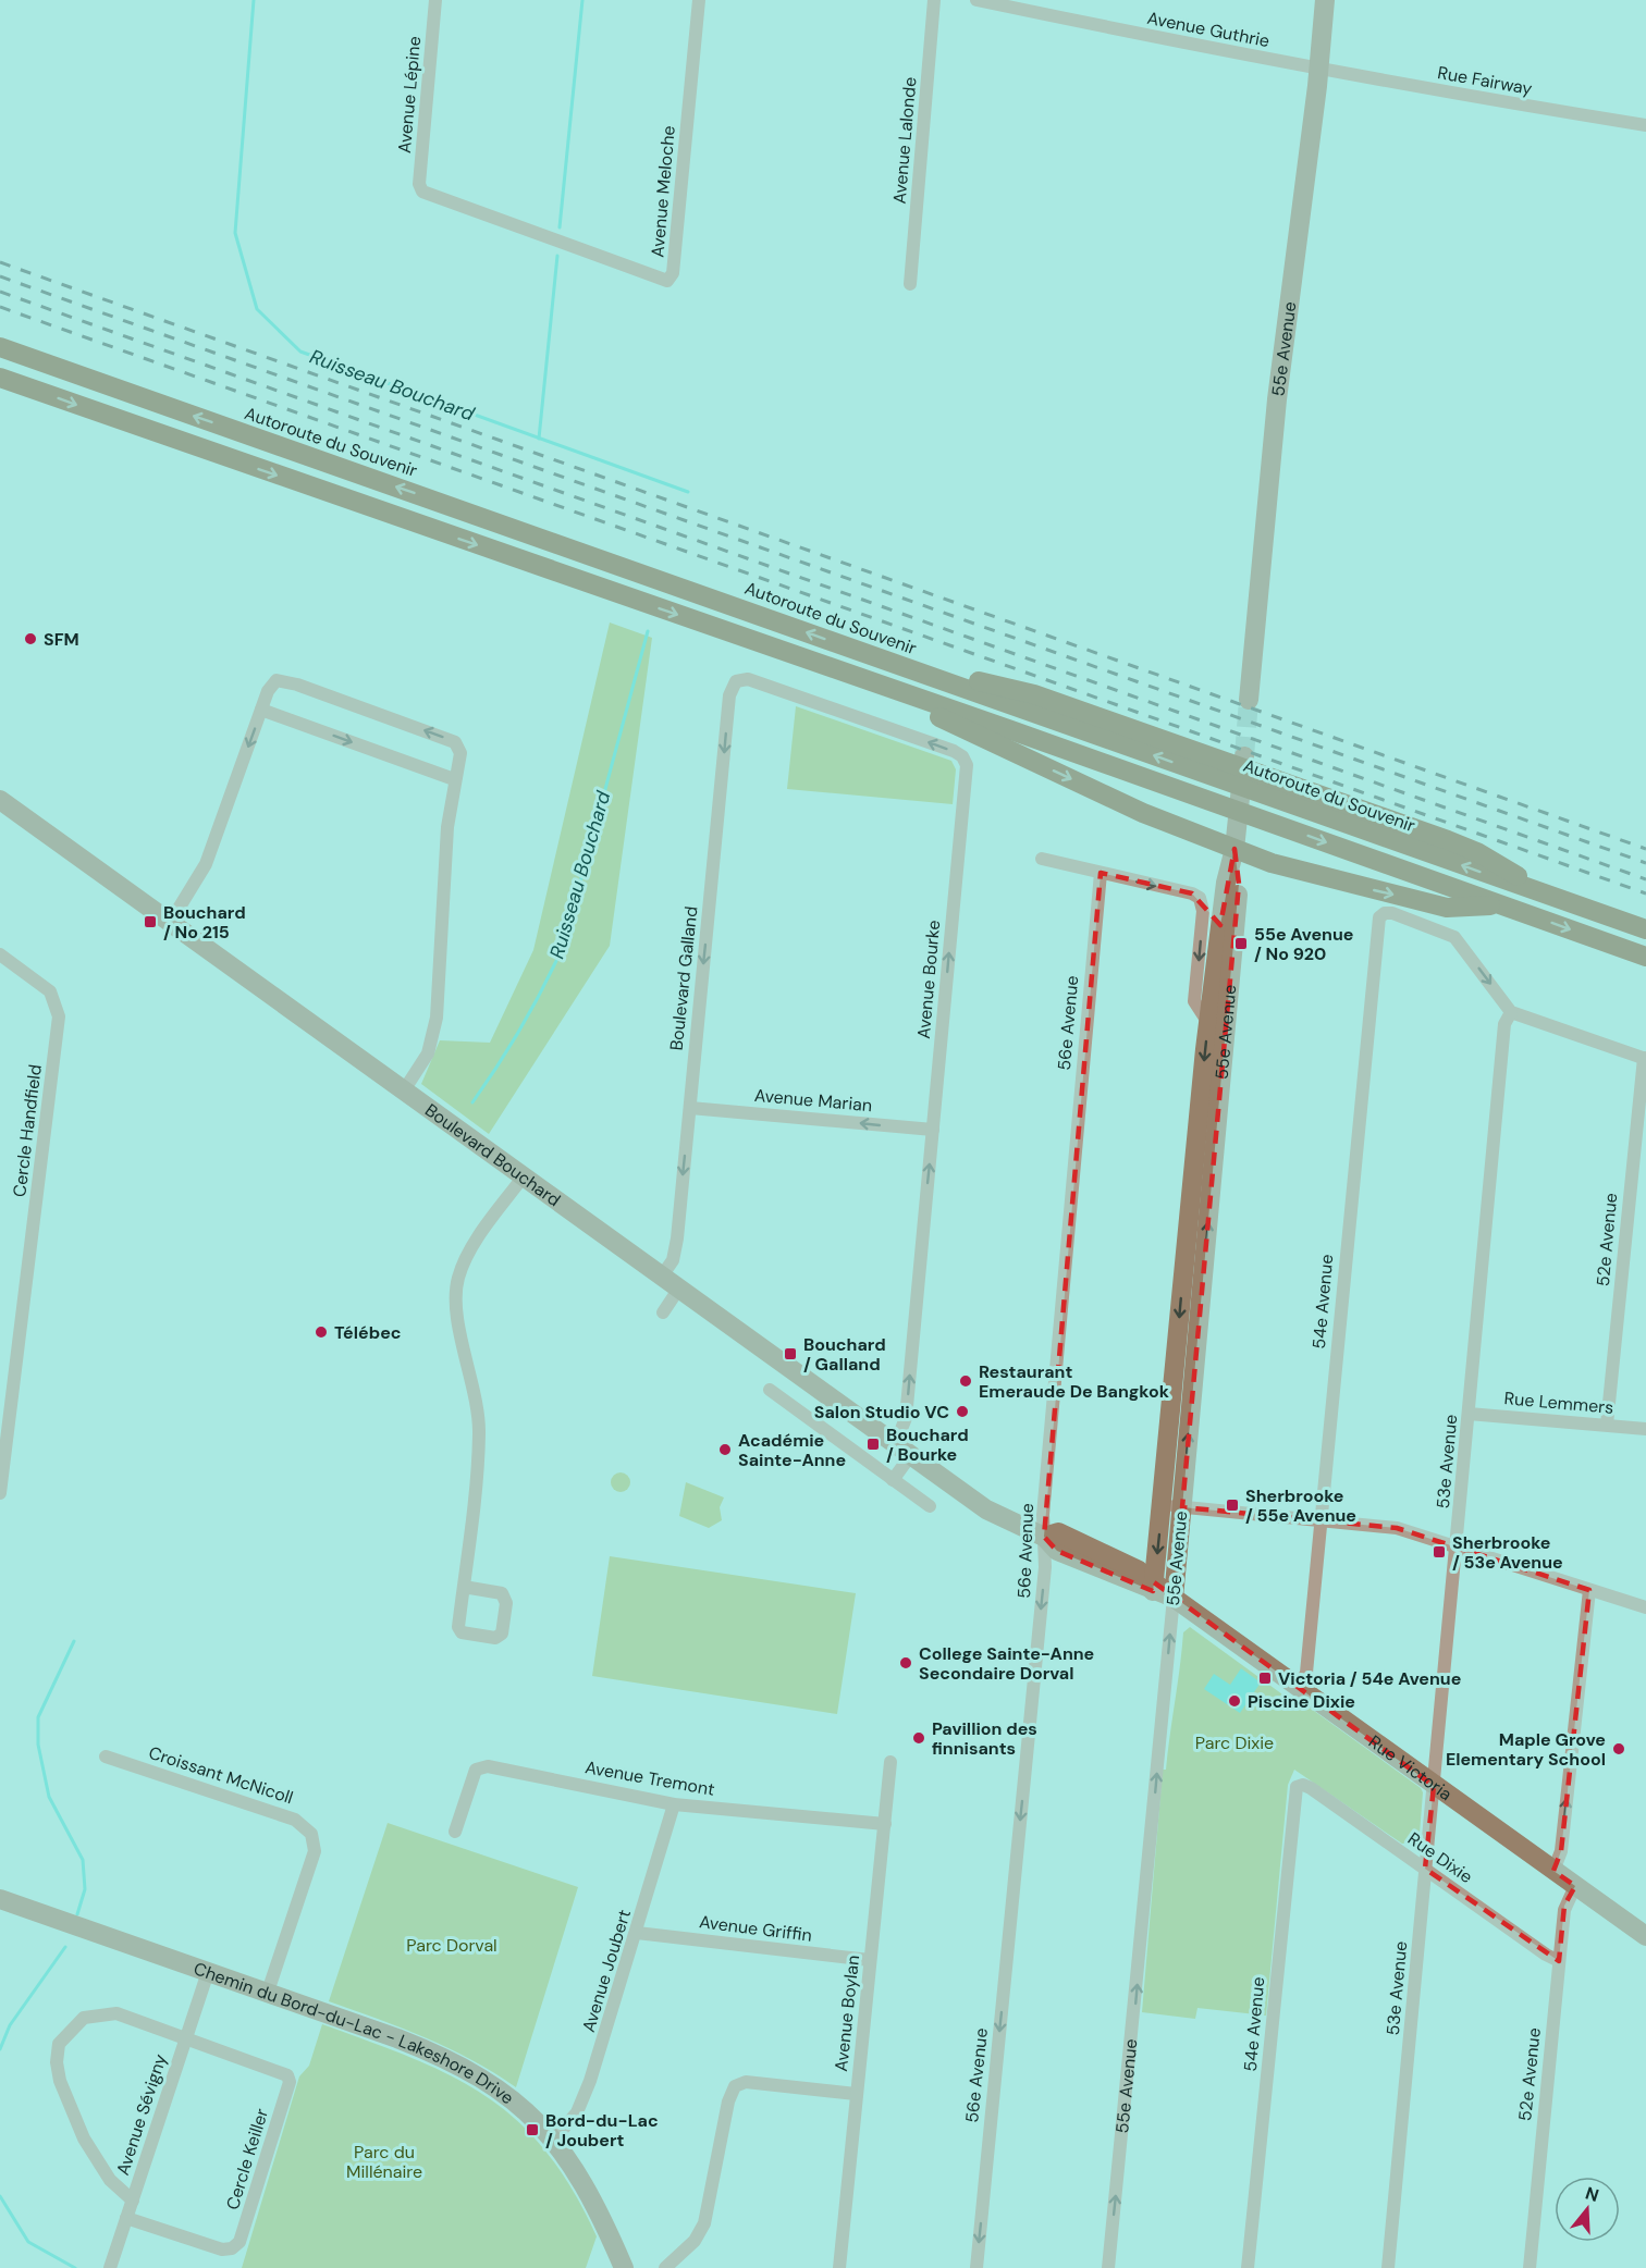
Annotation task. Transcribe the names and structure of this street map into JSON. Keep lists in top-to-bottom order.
{
  "streets": {
    "highway": ["Autoroute du Souvenir"],
    "street": [
      "Avenue Guthrie",
      "Rue Fairway",
      "Avenue Lépine",
      "Avenue Lalonde",
      "Avenue Meloche",
      "55e Avenue",
      "Boulevard Galland",
      "Avenue Bourke",
      "56e Avenue",
      "Avenue Marian",
      "Cercle Handfield",
      "Boulevard Bouchard",
      "52e Avenue",
      "54e Avenue",
      "Rue Lemmers",
      "53e Avenue",
      "Rue Victoria",
      "Croissant McNicoll",
      "Avenue Tremont",
      "Rue Dixie",
      "Avenue Griffin",
      "Avenue Joubert",
      "Avenue Boylan",
      "Chemin du Bord-du-Lac - Lakeshore Drive",
      "Avenue Sévigny",
      "Cercle Keiller"
    ]
  },
  "crossings": [
    ["Avenue Guthrie", "Rue Fairway"],
    ["Avenue Guthrie", "55e Avenue"],
    ["Rue Fairway", "55e Avenue"],
    ["Avenue Lépine", "Avenue Meloche"],
    ["55e Avenue", "56e Avenue"],
    ["55e Avenue", "Rue Victoria"],
    ["Boulevard Galland", "Avenue Bourke"],
    ["Boulevard Galland", "Avenue Marian"],
    ["Boulevard Galland", "Boulevard Bouchard"],
    ["Avenue Bourke", "Avenue Marian"],
    ["Avenue Bourke", "Boulevard Bouchard"],
    ["56e Avenue", "Rue Victoria"],
    ["Boulevard Bouchard", "Rue Victoria"],
    ["52e Avenue", "Rue Lemmers"],
    ["52e Avenue", "Rue Victoria"],
    ["52e Avenue", "Rue Dixie"],
    ["54e Avenue", "53e Avenue"],
    ["54e Avenue", "Rue Victoria"],
    ["54e Avenue", "Rue Dixie"],
    ["Rue Lemmers", "53e Avenue"],
    ["53e Avenue", "Rue Victoria"],
    ["53e Avenue", "Rue Dixie"],
    ["Croissant McNicoll", "Chemin du Bord-du-Lac - Lakeshore Drive"],
    ["Avenue Tremont", "Avenue Joubert"],
    ["Avenue Tremont", "Avenue Boylan"],
    ["Avenue Griffin", "Avenue Joubert"],
    ["Avenue Griffin", "Avenue Boylan"],
    ["Avenue Joubert", "Chemin du Bord-du-Lac - Lakeshore Drive"],
    ["Chemin du Bord-du-Lac - Lakeshore Drive", "Avenue Sévigny"],
    ["Avenue Sévigny", "Cercle Keiller"]
  ],
  "one_way": [
    "Boulevard Galland",
    "Avenue Bourke",
    "56e Avenue",
    "Avenue Marian"
  ],
  "water": ["Ruisseau Bouchard"],
  "parks": ["Parc Dixie", "Parc Dorval", "Parc du Millénaire"],
  "places": {
    "other": [
      "SFM",
      "Télébec",
      "Restaurant Emeraude De Bangkok",
      "Salon Studio VC",
      "Académie Sainte-Anne",
      "College Sainte-Anne Secondaire Dorval",
      "Piscine Dixie",
      "Pavillion des finnisants",
      "Maple Grove Elementary School"
    ],
    "transit": [
      "Bouchard / No 215",
      "55e Avenue / No 920",
      "Bouchard / Galland",
      "Bouchard / Bourke",
      "Sherbrooke / 55e Avenue",
      "Sherbrooke / 53e Avenue",
      "Victoria / 54e Avenue",
      "Bord-du-Lac / Joubert"
    ]
  },
  "north": "top"
}
